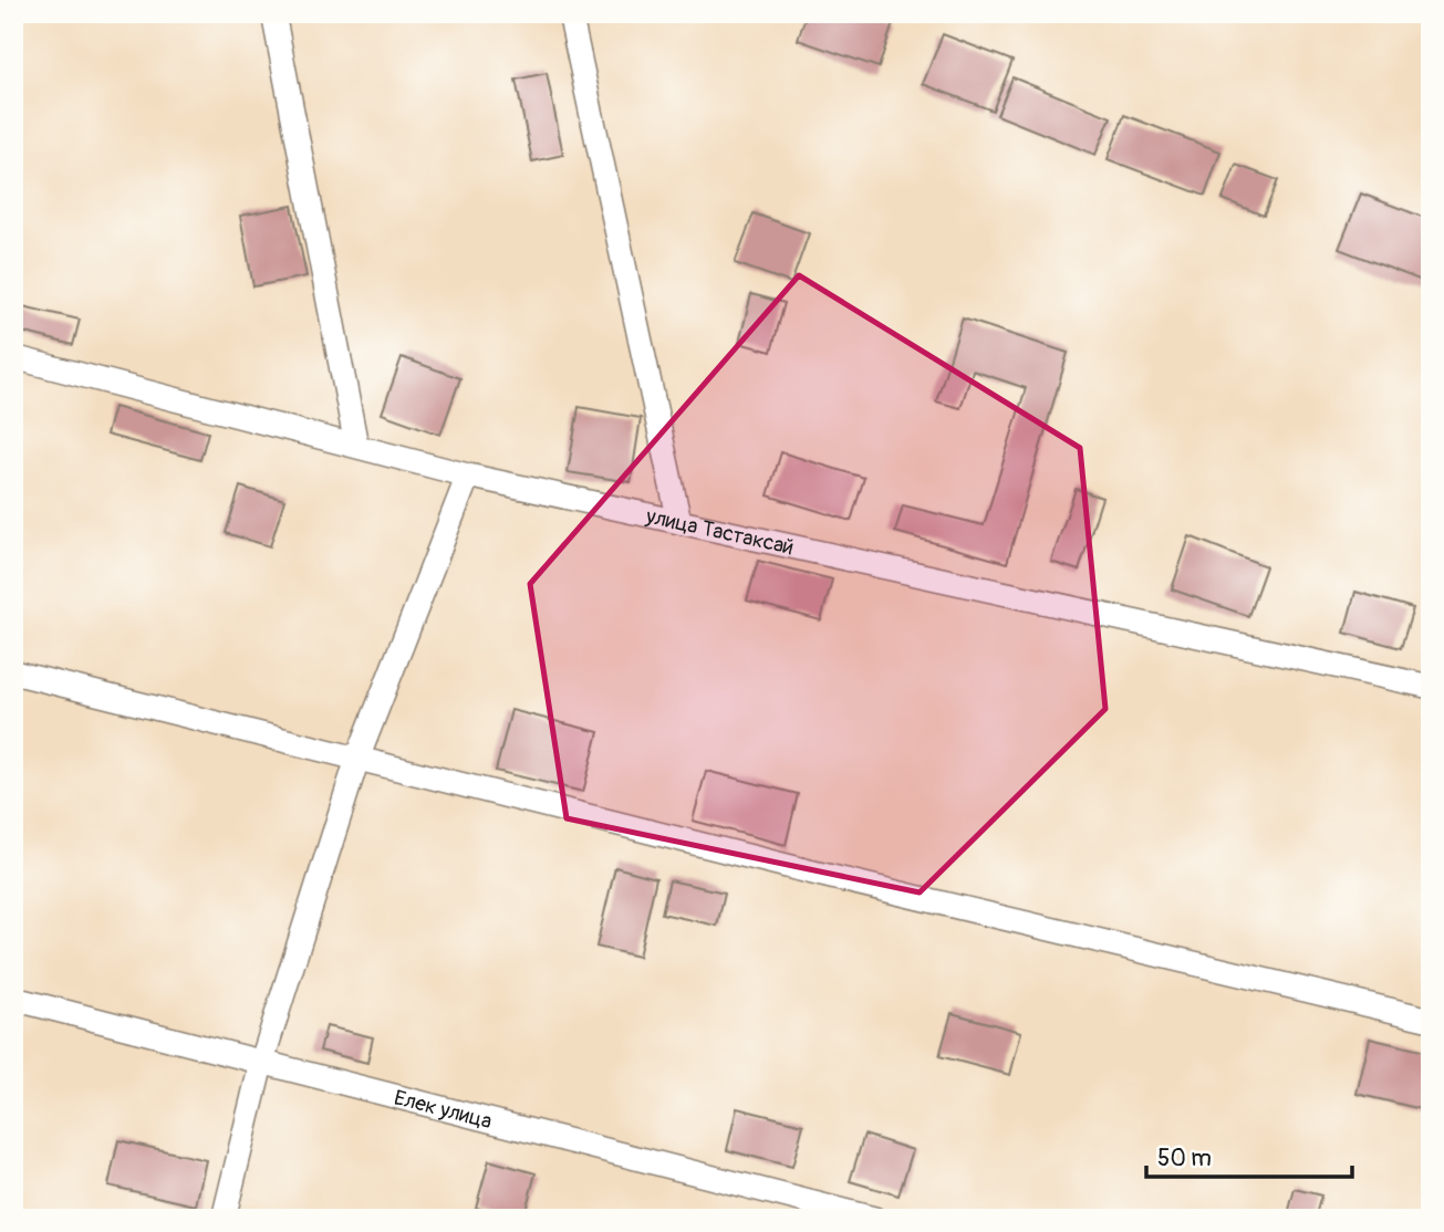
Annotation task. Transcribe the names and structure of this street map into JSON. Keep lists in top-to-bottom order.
{
  "streets": {
    "street": ["улица Тастаксай", "Елек улица"]
  },
  "scale_bar": "50 m"
}
